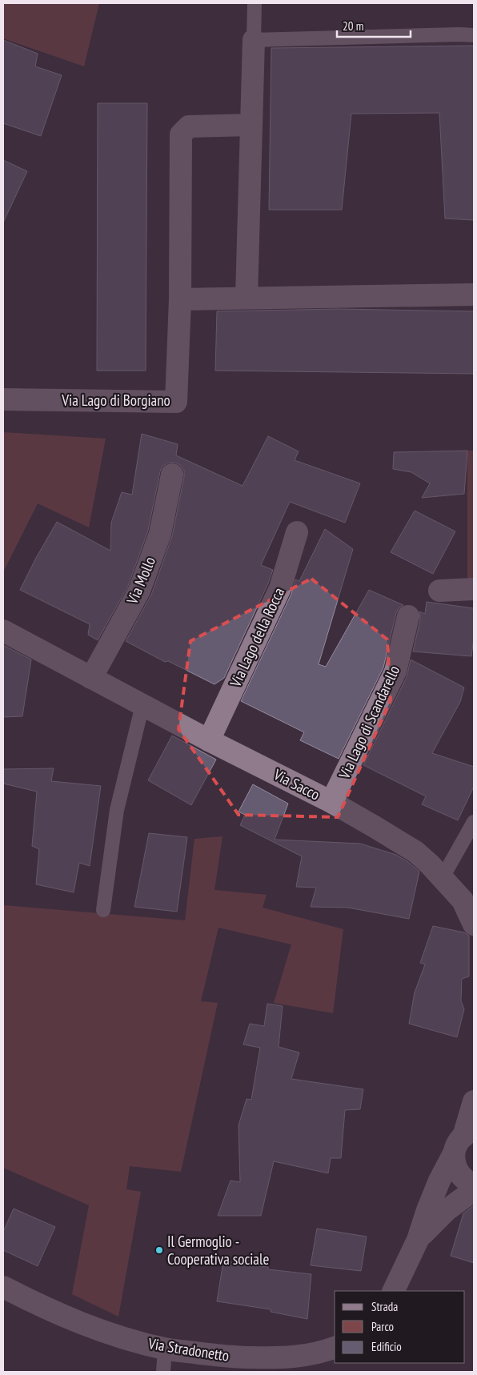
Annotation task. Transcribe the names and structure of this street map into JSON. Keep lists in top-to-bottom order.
{
  "streets": {
    "street": [
      "Via Lago di Borgiano",
      "Via Mollo",
      "Via Lago della Rocca",
      "Via Lago di Scandarello",
      "Via Sacco",
      "Via Stradonetto"
    ]
  },
  "crossings": [
    ["Via Mollo", "Via Sacco"],
    ["Via Lago della Rocca", "Via Sacco"],
    ["Via Lago di Scandarello", "Via Sacco"]
  ],
  "places": ["Il Germoglio - Cooperativa sociale"],
  "legend": ["Strada", "Parco", "Edificio"],
  "scale_bar": "20 m"
}
